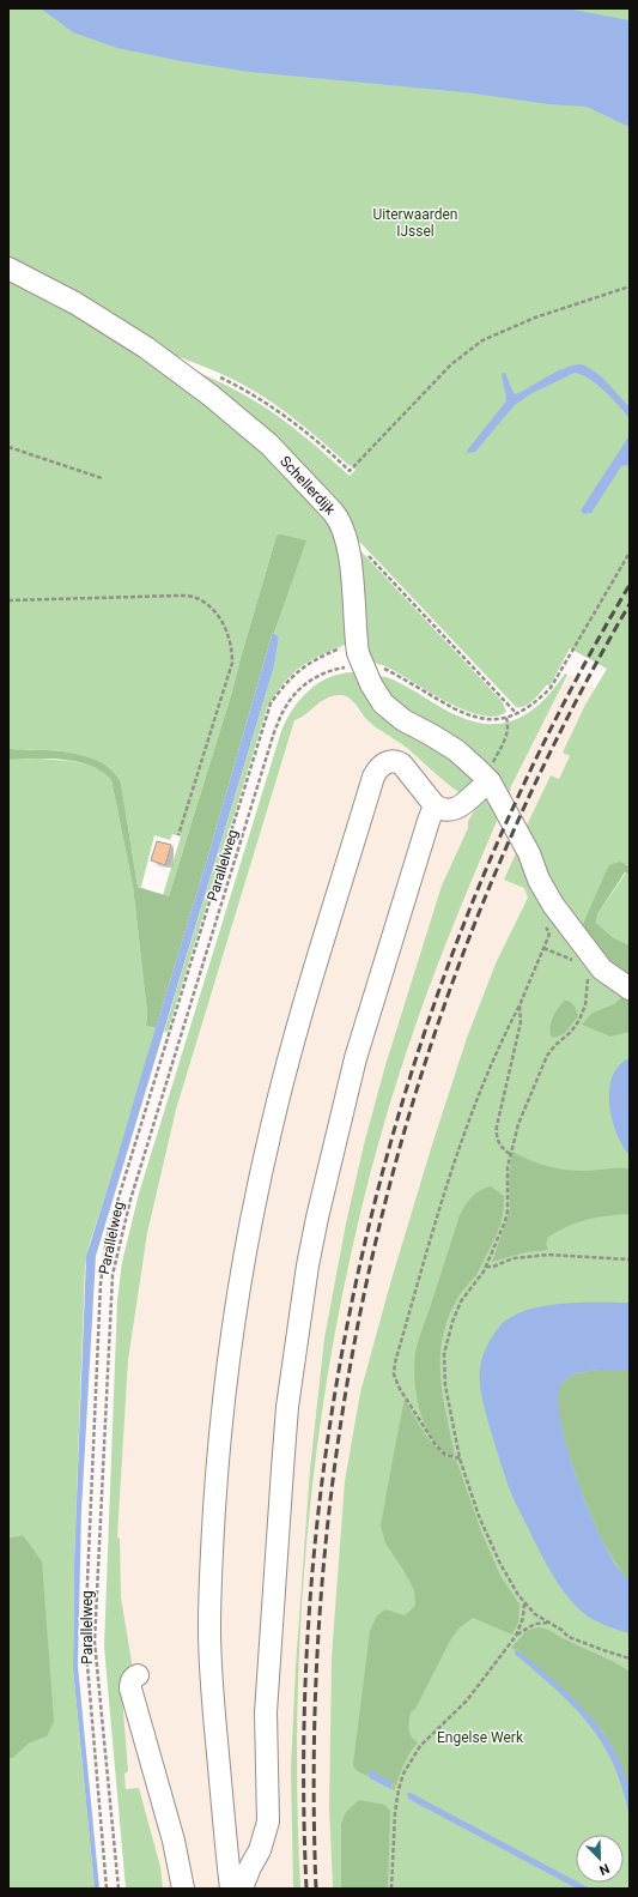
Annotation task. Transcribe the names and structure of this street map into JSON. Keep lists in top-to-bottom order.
{
  "streets": {
    "street": ["Schellerdijk"],
    "path": ["Parallelweg"]
  },
  "crossings": [
    ["Schellerdijk", "Parallelweg"]
  ],
  "parks": ["Uiterwaarden IJssel", "Engelse Werk"],
  "north": "bottom right"
}
